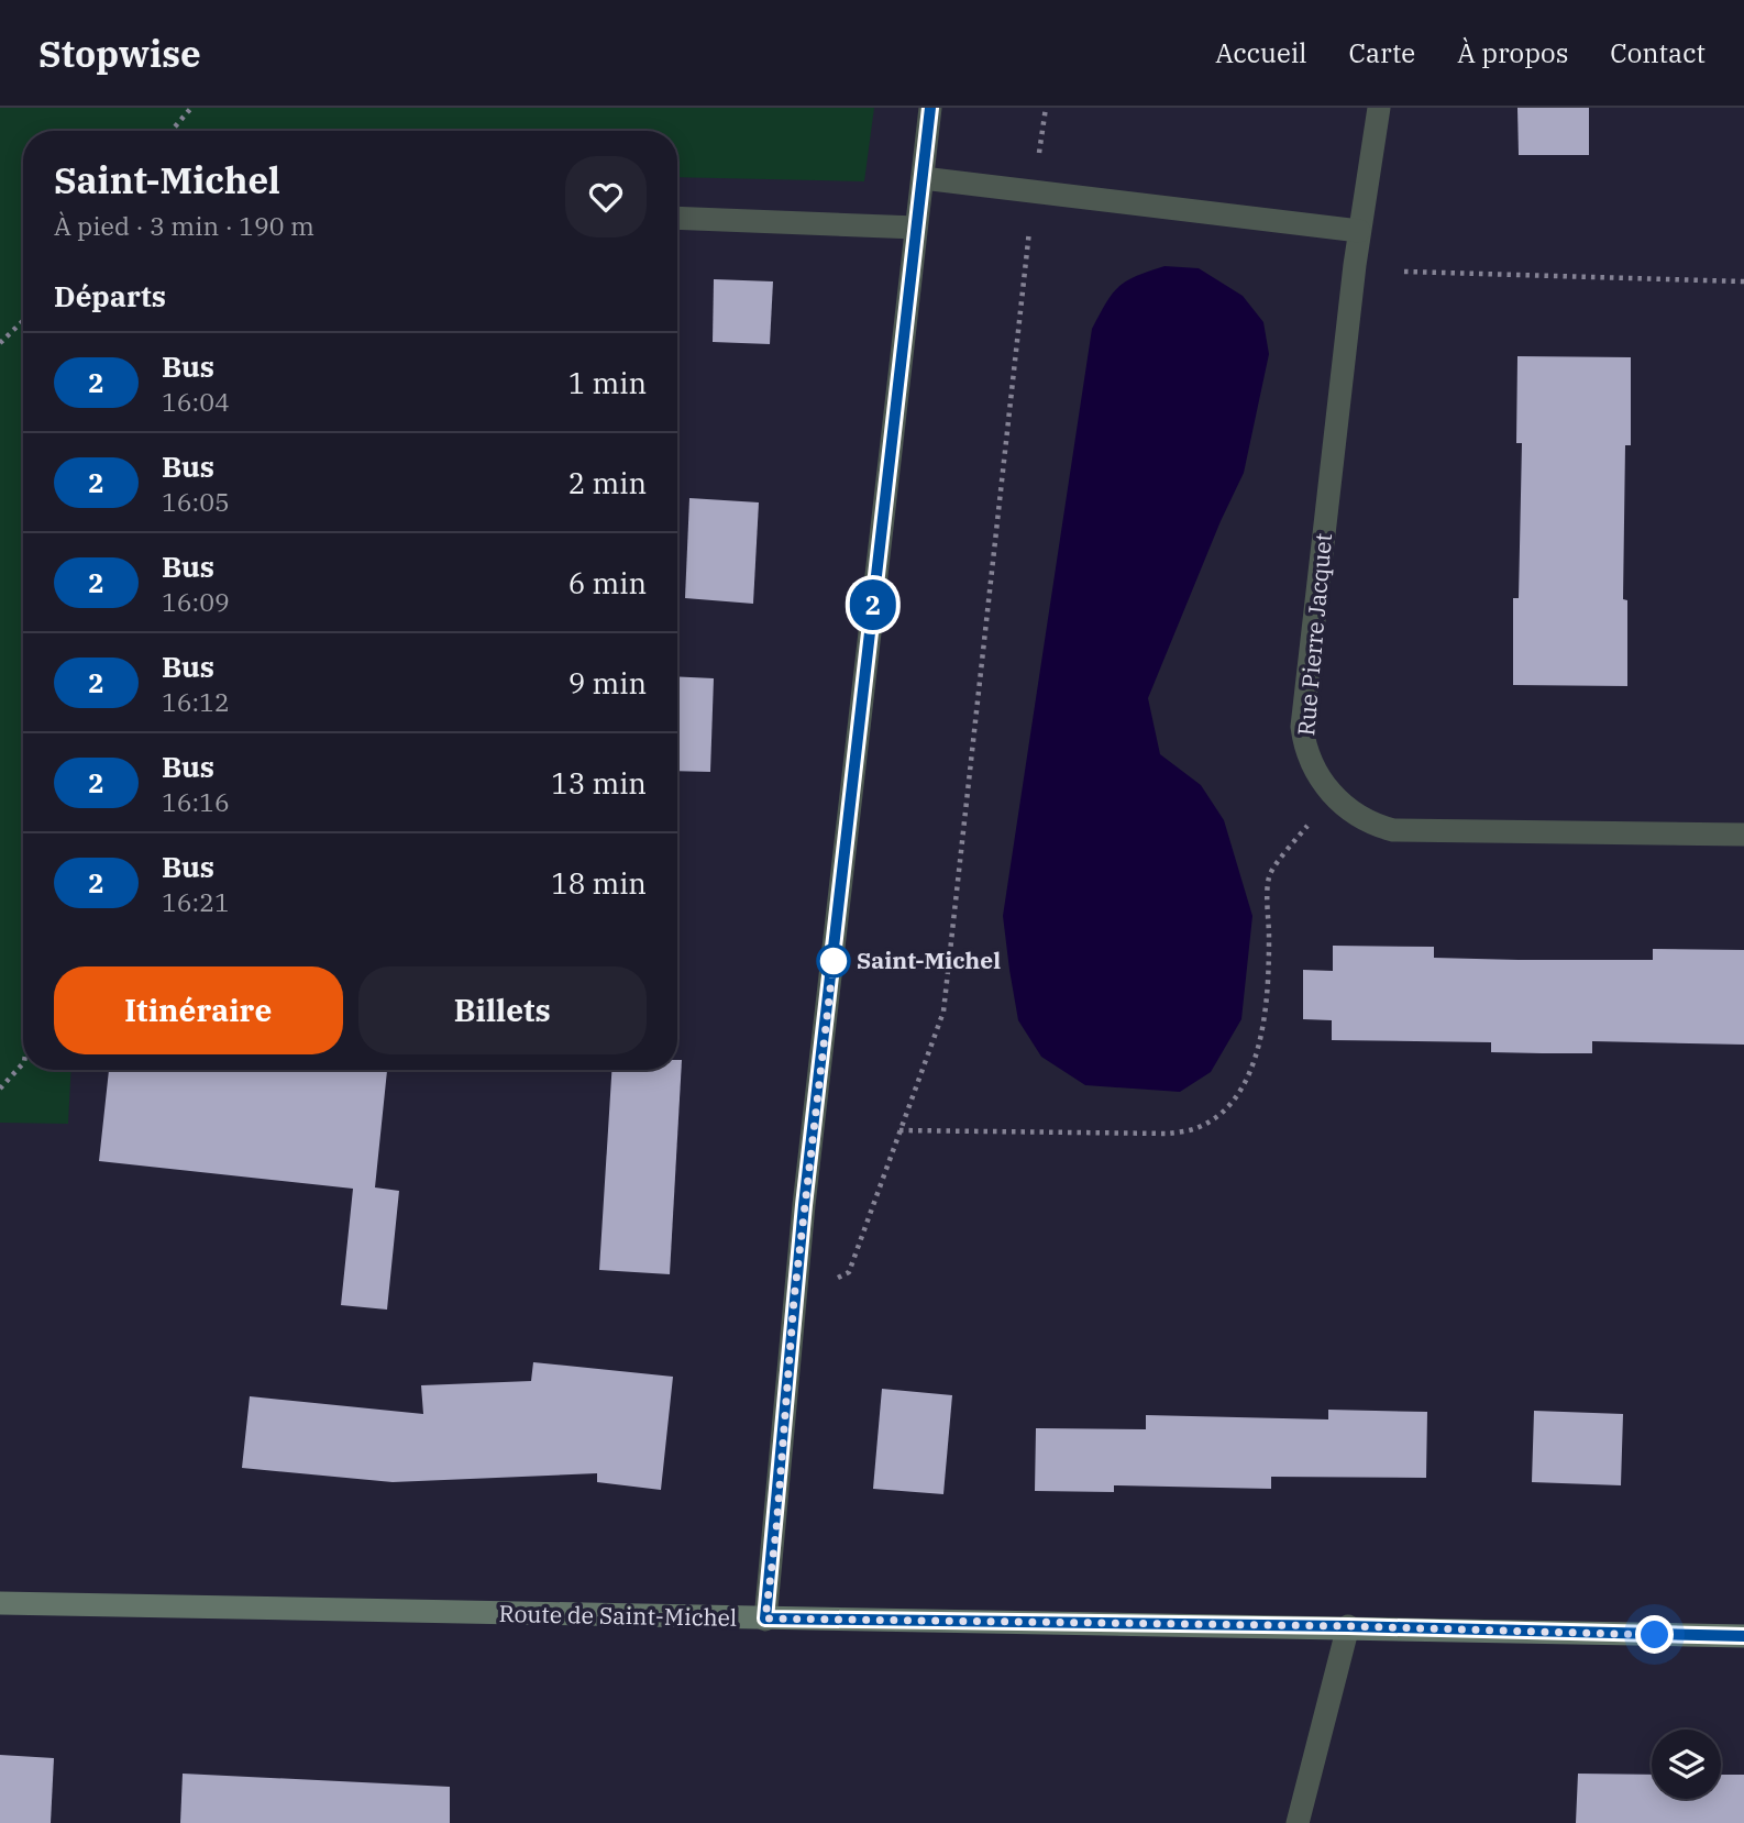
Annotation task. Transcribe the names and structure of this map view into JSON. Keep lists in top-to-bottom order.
{
  "streets": {
    "street": ["Rue Pierre Jacquet", "Route de Saint-Michel"]
  },
  "places": ["Saint-Michel"],
  "lines": ["bus line 2"],
  "page": {
    "header": "Stopwise",
    "nav": [
      "Accueil",
      "Carte",
      "À propos",
      "Contact"
    ],
    "on_map": "2",
    "heading": [
      ["Saint-Michel", "À pied · 3 min · 190 m"],
      "Départs"
    ],
    "list": [
      {
        "mark": "2",
        "name": "Bus",
        "note": "16:04",
        "value": "1 min"
      },
      {
        "mark": "2",
        "name": "Bus",
        "note": "16:05",
        "value": "2 min"
      },
      {
        "mark": "2",
        "name": "Bus",
        "note": "16:09",
        "value": "6 min"
      },
      {
        "mark": "2",
        "name": "Bus",
        "note": "16:12",
        "value": "9 min"
      },
      {
        "mark": "2",
        "name": "Bus",
        "note": "16:16",
        "value": "13 min"
      },
      {
        "mark": "2",
        "name": "Bus",
        "note": "16:21",
        "value": "18 min"
      }
    ],
    "buttons": ["Itinéraire", "Billets"]
  }
}
